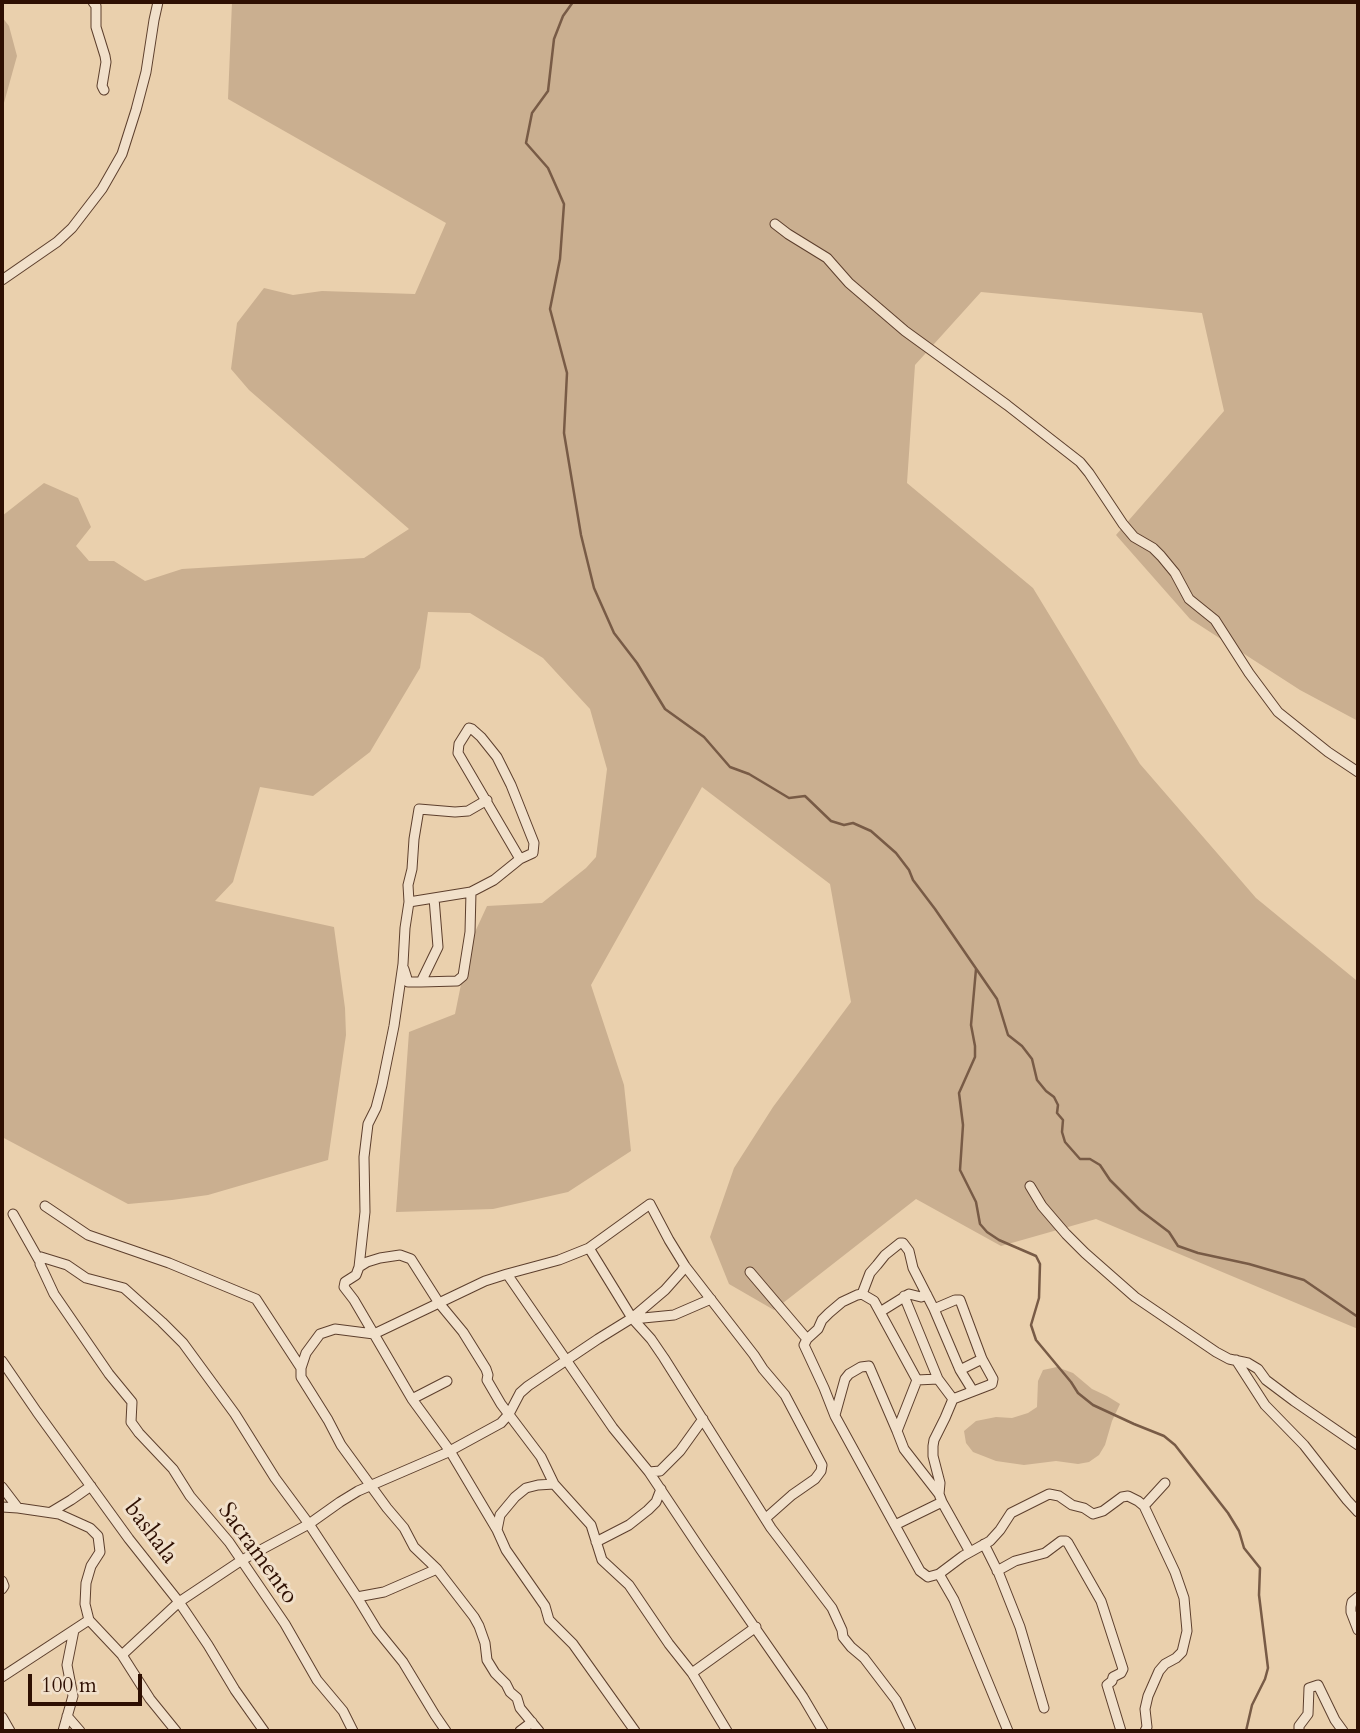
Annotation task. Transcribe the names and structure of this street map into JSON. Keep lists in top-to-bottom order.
{
  "streets": {
    "street": ["bashala", "Sacramento"]
  },
  "scale_bar": "100 m"
}
